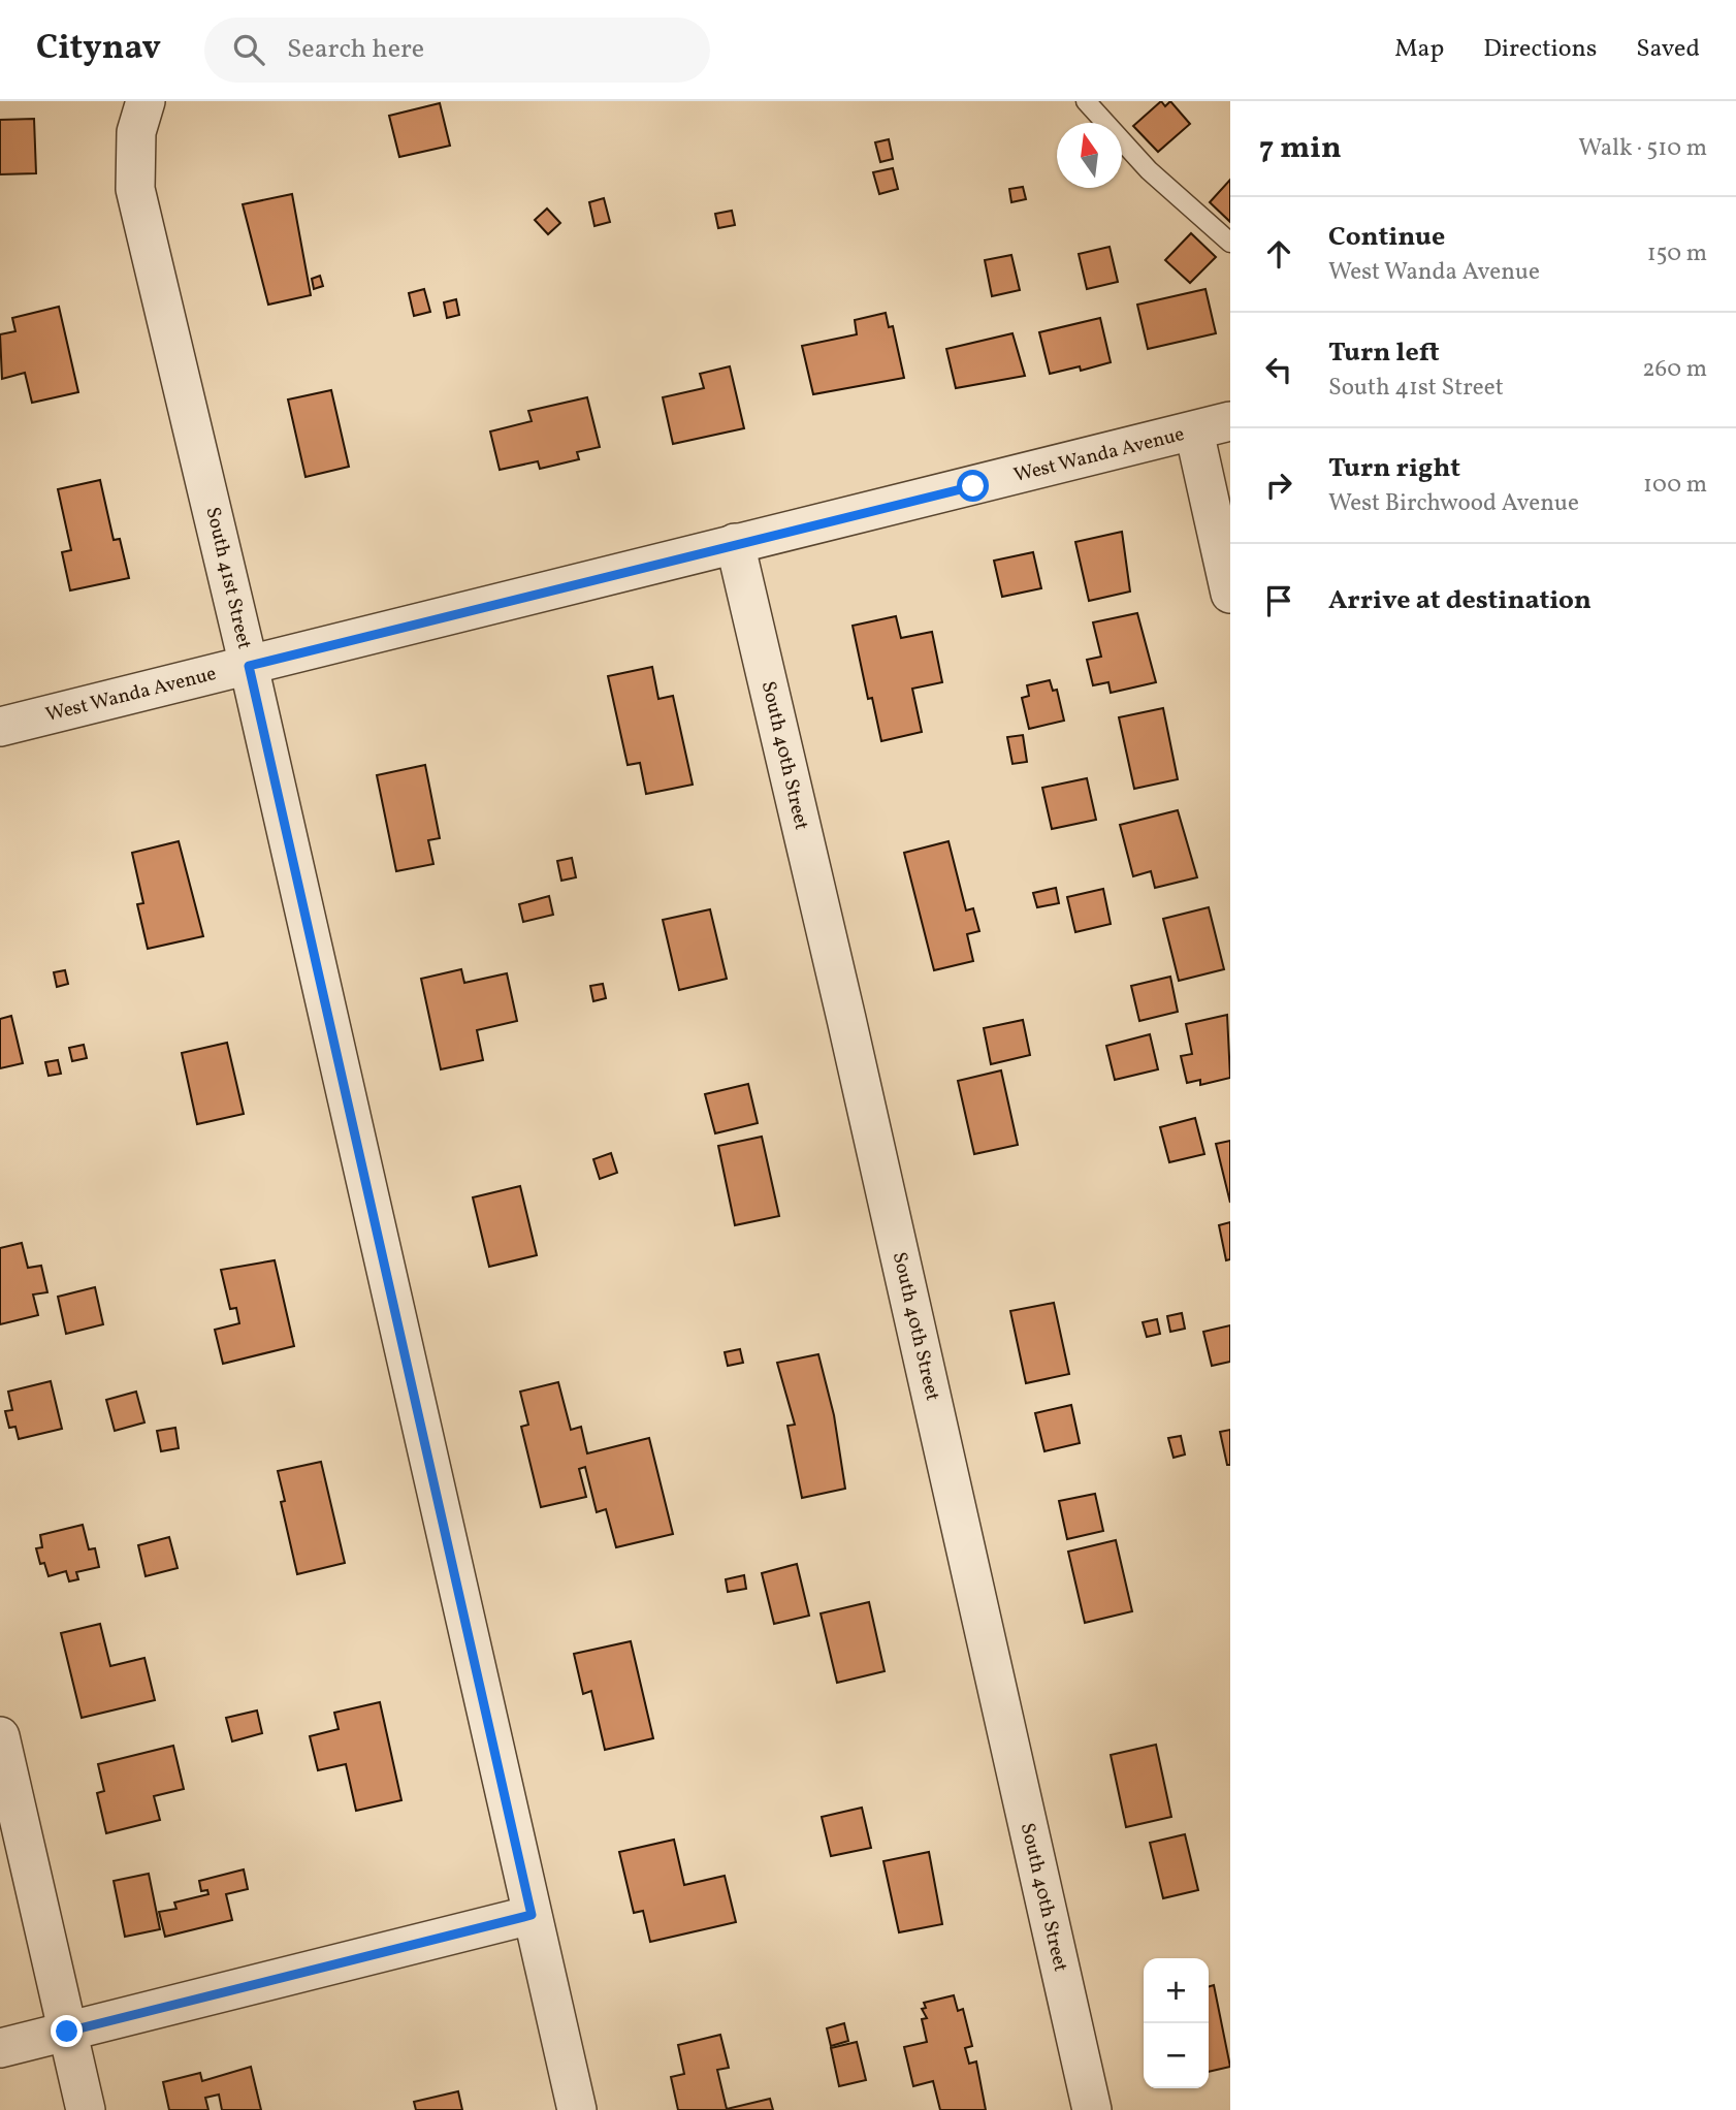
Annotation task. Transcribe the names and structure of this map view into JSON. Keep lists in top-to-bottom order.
{
  "streets": {
    "street": ["West Wanda Avenue", "South 41st Street", "South 40th Street"]
  },
  "crossings": [
    ["West Wanda Avenue", "South 41st Street"],
    ["West Wanda Avenue", "South 40th Street"]
  ],
  "north": "top",
  "page": {
    "header": "Citynav",
    "search": "Search here",
    "nav": ["Map", "Directions", "Saved"],
    "heading": ["7 min", "Walk · 510 m"],
    "list": [
      ["Continue", "West Wanda Avenue", "150 m"],
      ["Turn left", "South 41st Street", "260 m"],
      ["Turn right", "West Birchwood Avenue", "100 m"],
      "Arrive at destination"
    ],
    "map_buttons": ["+", "−"]
  }
}
